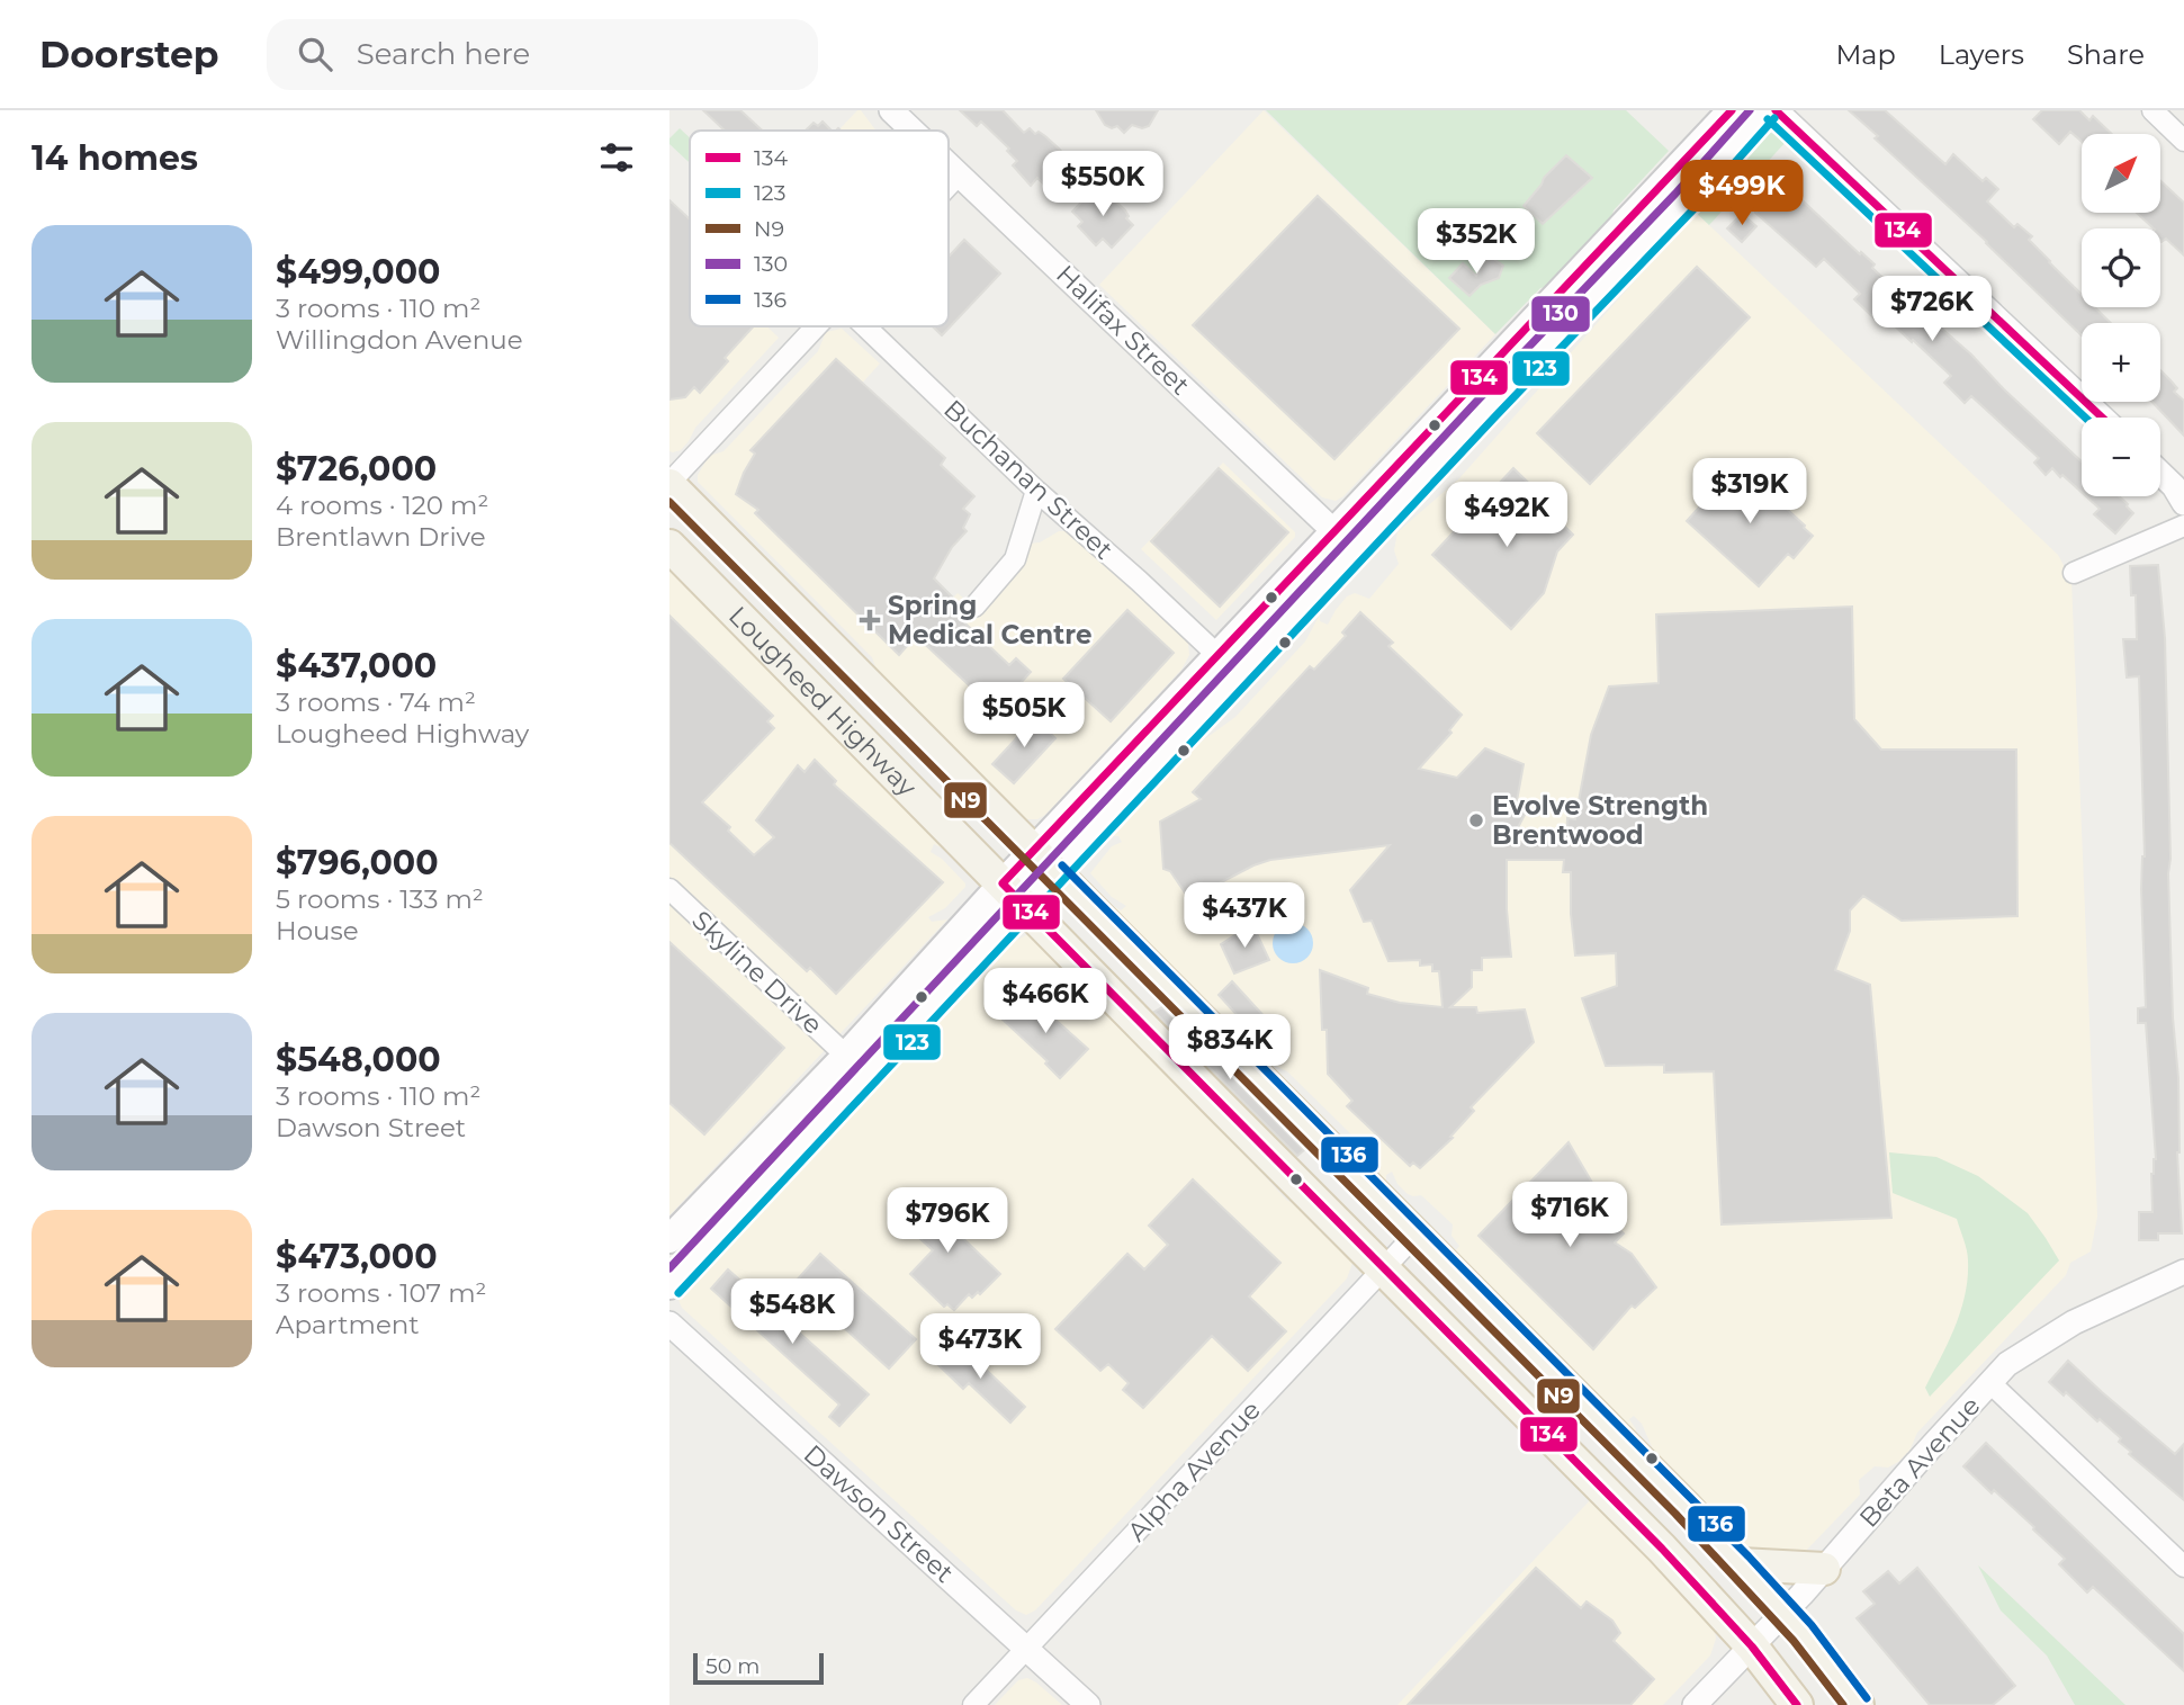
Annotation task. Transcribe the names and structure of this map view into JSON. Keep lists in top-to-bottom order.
{
  "streets": {
    "main road": ["Lougheed Highway"],
    "street": [
      "Halifax Street",
      "Buchanan Street",
      "Skyline Drive",
      "Beta Avenue",
      "Alpha Avenue",
      "Dawson Street"
    ]
  },
  "crossings": [
    ["Lougheed Highway", "Beta Avenue"],
    ["Lougheed Highway", "Alpha Avenue"],
    ["Alpha Avenue", "Dawson Street"]
  ],
  "places": {
    "health": ["Spring Medical Centre"],
    "other": ["Evolve Strength Brentwood"]
  },
  "lines": [
    "transit line 134",
    "transit line 130",
    "transit line 123",
    "transit line N9",
    "transit line 136"
  ],
  "legend": [
    "134",
    "123",
    "N9",
    "130",
    "136"
  ],
  "scale_bar": "50 m",
  "north": "top right",
  "page": {
    "header": "Doorstep",
    "search": "Search here",
    "nav": ["Map", "Layers", "Share"],
    "heading": "14 homes",
    "map_buttons": ["+", "−"],
    "price": [
      "$550K",
      "$499K",
      "$352K",
      "$726K",
      "$319K",
      "$492K",
      "$505K",
      "$437K",
      "$466K",
      "$834K",
      "$716K",
      "$796K",
      "$548K",
      "$473K"
    ],
    "list": [
      {
        "name": "$499,000",
        "note": "3 rooms · 110 m² · Willingdon Avenue"
      },
      {
        "name": "$726,000",
        "note": "4 rooms · 120 m² · Brentlawn Drive"
      },
      {
        "name": "$437,000",
        "note": "3 rooms · 74 m² · Lougheed Highway"
      },
      {
        "name": "$796,000",
        "note": "5 rooms · 133 m² · House"
      },
      {
        "name": "$548,000",
        "note": "3 rooms · 110 m² · Dawson Street"
      },
      {
        "name": "$473,000",
        "note": "3 rooms · 107 m² · Apartment"
      }
    ],
    "scale": "50 m"
  }
}
